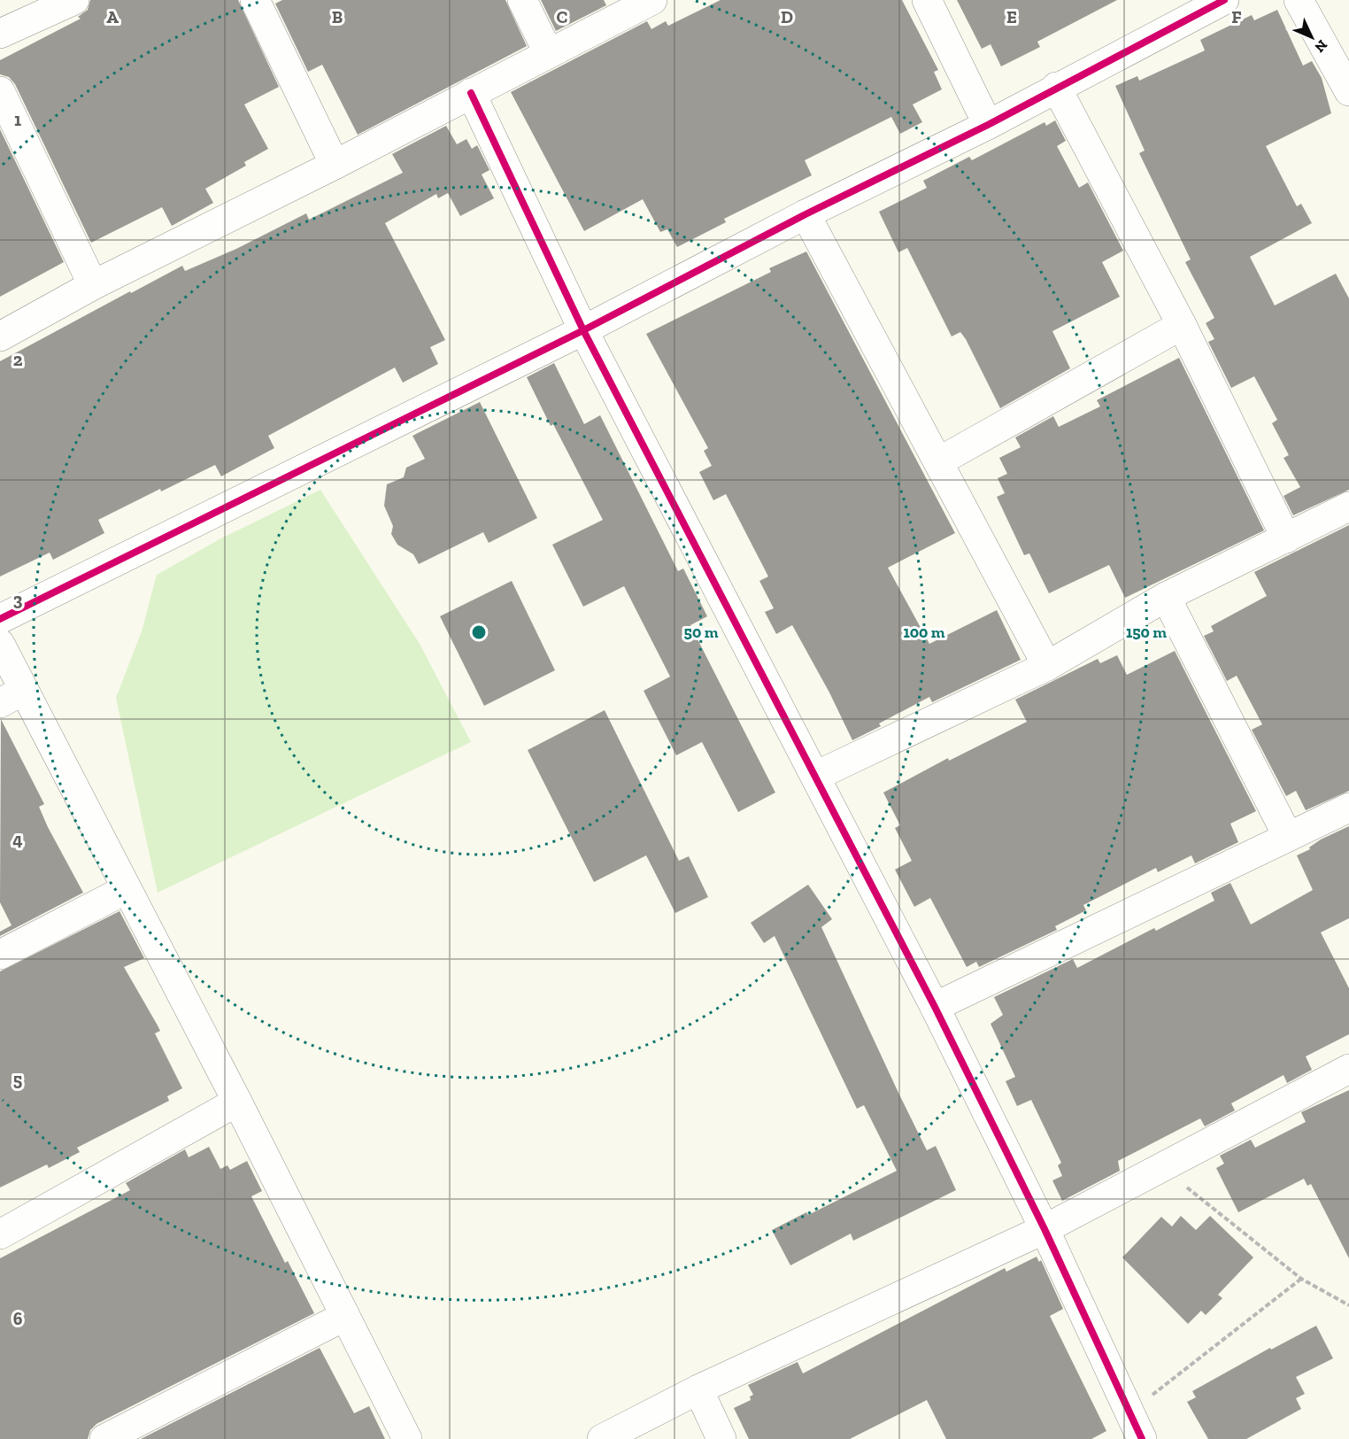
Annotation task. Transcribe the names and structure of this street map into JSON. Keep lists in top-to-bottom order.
{
  "north": "bottom right",
  "grid": {
    "columns": [
      "A",
      "B",
      "C",
      "D",
      "E",
      "F"
    ],
    "rows": [
      "1",
      "2",
      "3",
      "4",
      "5",
      "6"
    ]
  },
  "rings": ["50 m", "100 m", "150 m"]
}
